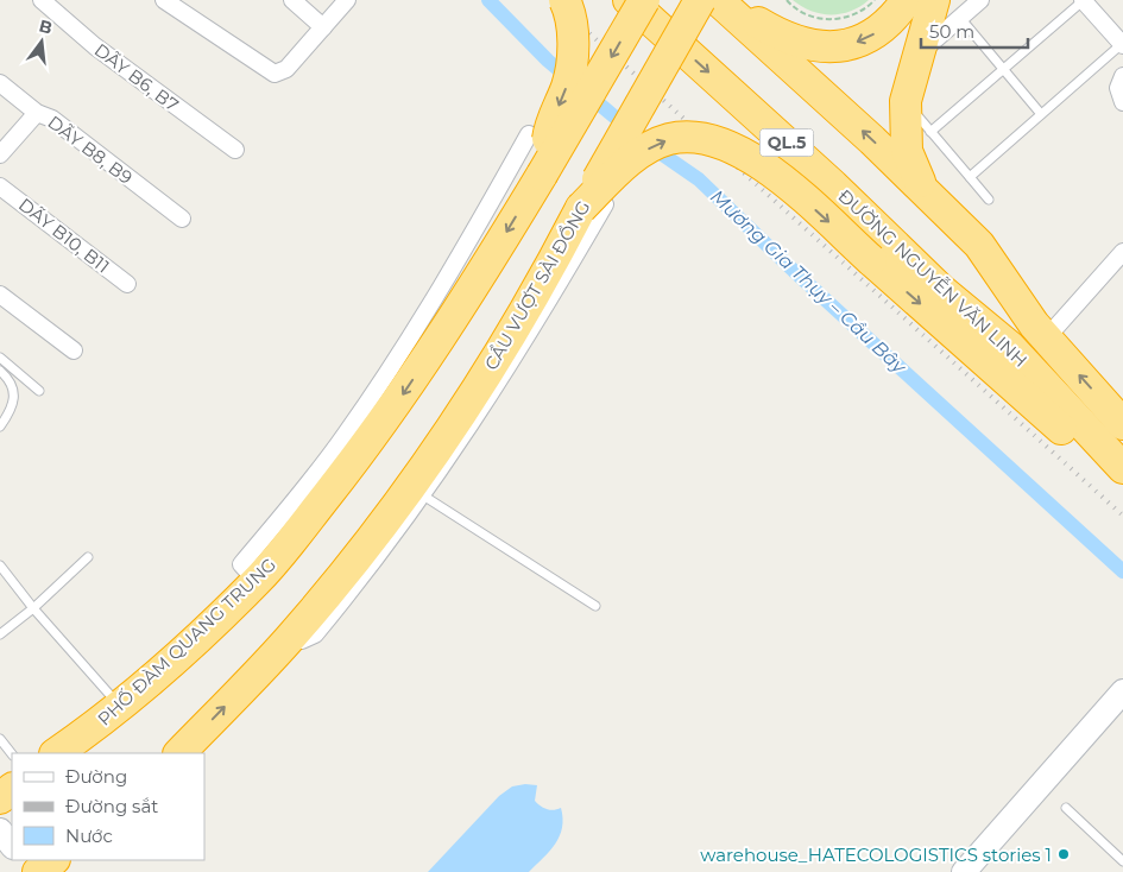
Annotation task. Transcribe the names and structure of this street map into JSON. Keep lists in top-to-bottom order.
{
  "streets": {
    "highway": [
      "QL.5",
      "ĐƯỜNG NGUYỄN VĂN LINH",
      "CẦU VƯỢT SÀI ĐỒNG",
      "PHỐ ĐÀM QUANG TRUNG"
    ],
    "street": ["DÃY B6, B7", "DÃY B8, B9", "DÃY B10, B11"]
  },
  "one_way": ["PHỐ ĐÀM QUANG TRUNG"],
  "water": ["Mương Gia Thụy – Cầu Bây"],
  "places": ["warehouse_HATECOLOGISTICS stories 1"],
  "legend": ["Đường", "Đường sắt", "Nước"],
  "scale_bar": "50 m",
  "north": "top"
}
